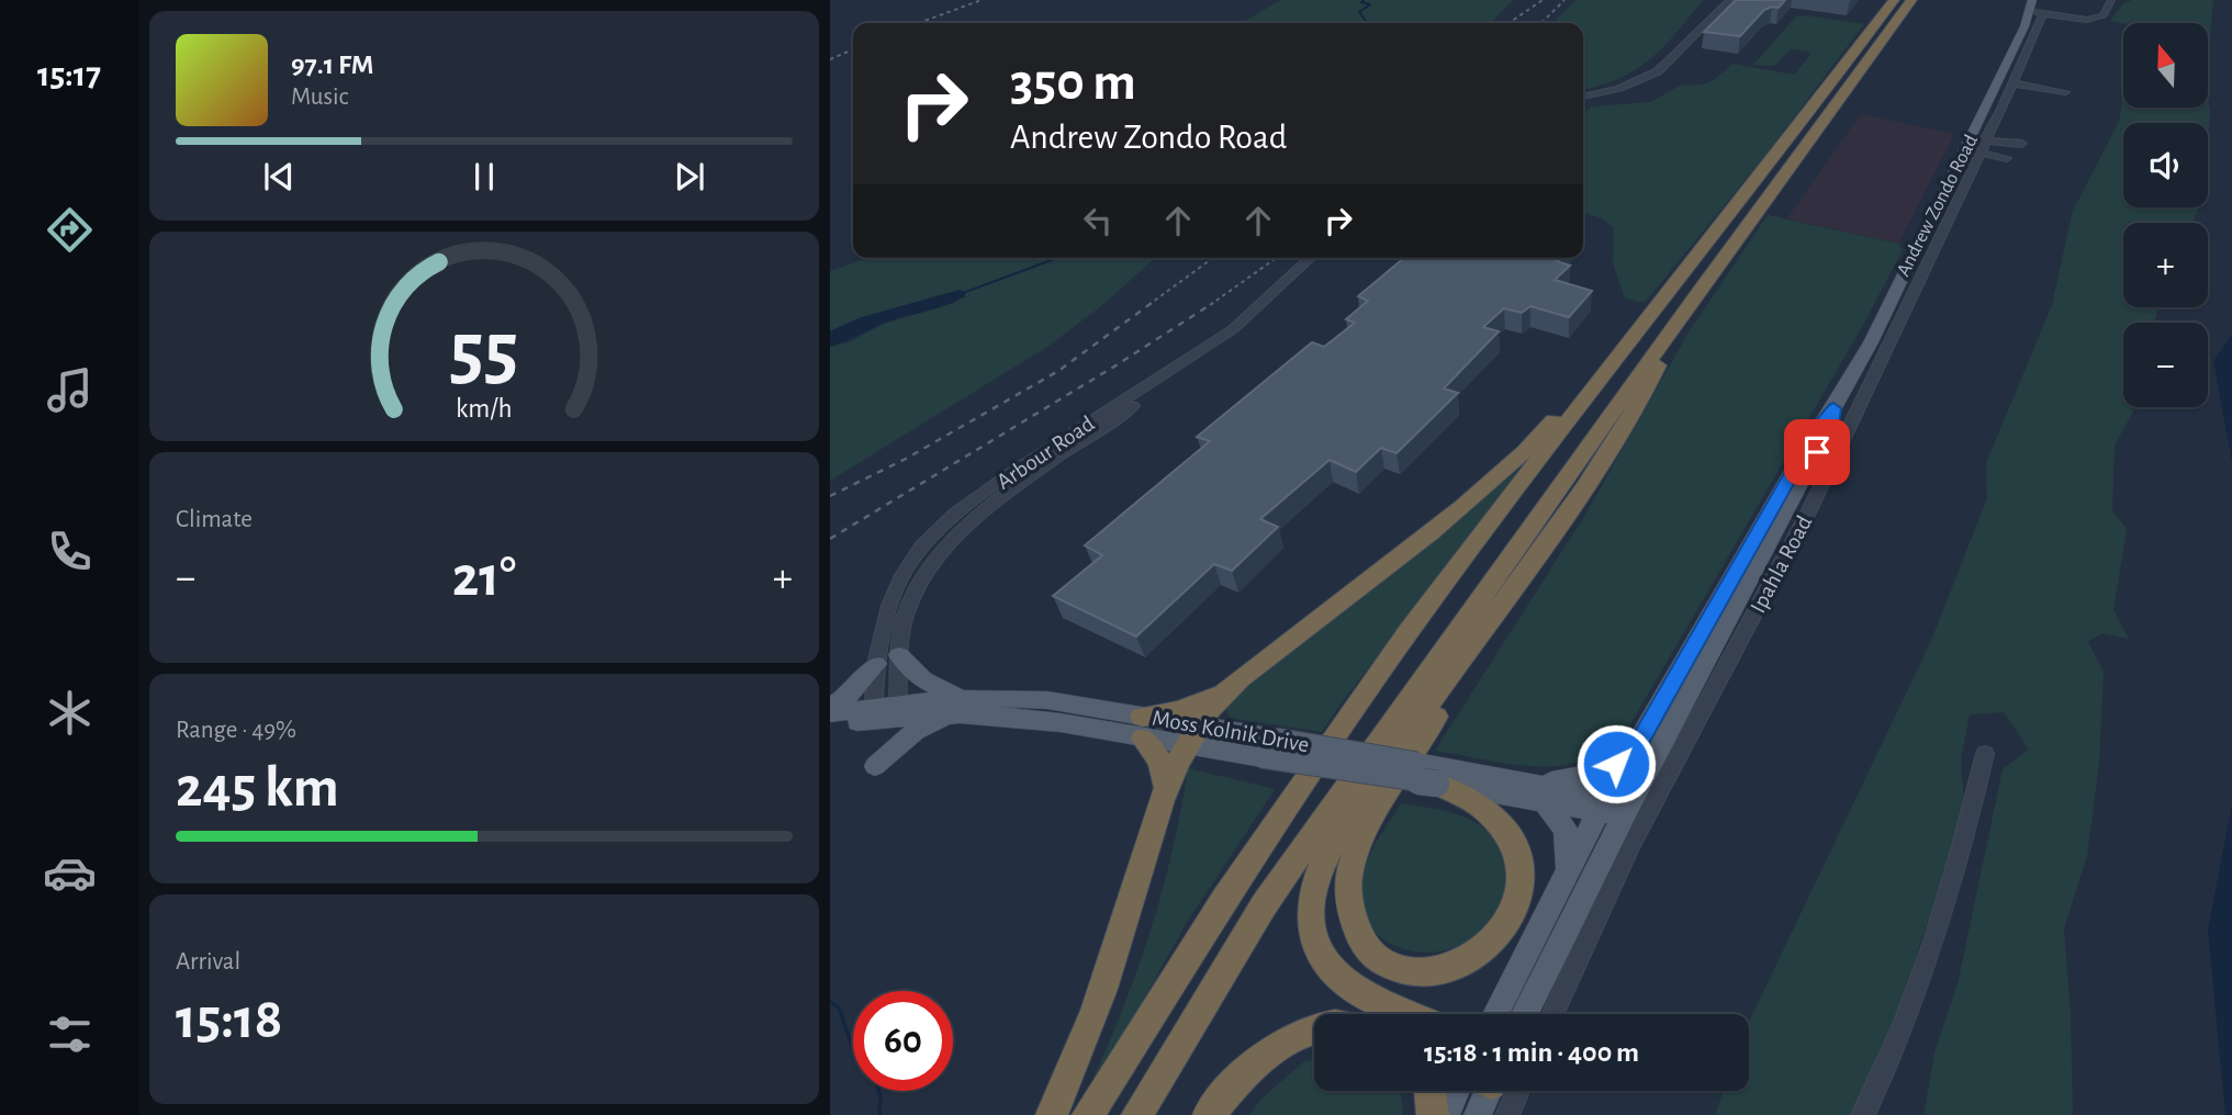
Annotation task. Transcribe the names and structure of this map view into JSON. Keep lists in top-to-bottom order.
{
  "streets": {
    "main road": ["Andrew Zondo Road", "Moss Kolnik Drive"],
    "street": ["Arbour Road", "Ipahla Road"]
  },
  "crossings": [
    ["Andrew Zondo Road", "Ipahla Road"],
    ["Andrew Zondo Road", "Moss Kolnik Drive"],
    ["Arbour Road", "Moss Kolnik Drive"]
  ],
  "north": "top",
  "page": {
    "tabs": "15:17",
    "map_buttons": ["+", "−"],
    "turn": ["350 m", "Andrew Zondo Road"],
    "song": ["97.1 FM", "Music"],
    "tile": [
      "Climate",
      ["Range · 49%", "245 km"],
      ["Arrival", "15:18"]
    ],
    "heat": ["−", "21°", "+"],
    "limit": "60",
    "trip": "15:18 · 1 min · 400 m",
    "gauge": ["55", "km/h"]
  }
}
